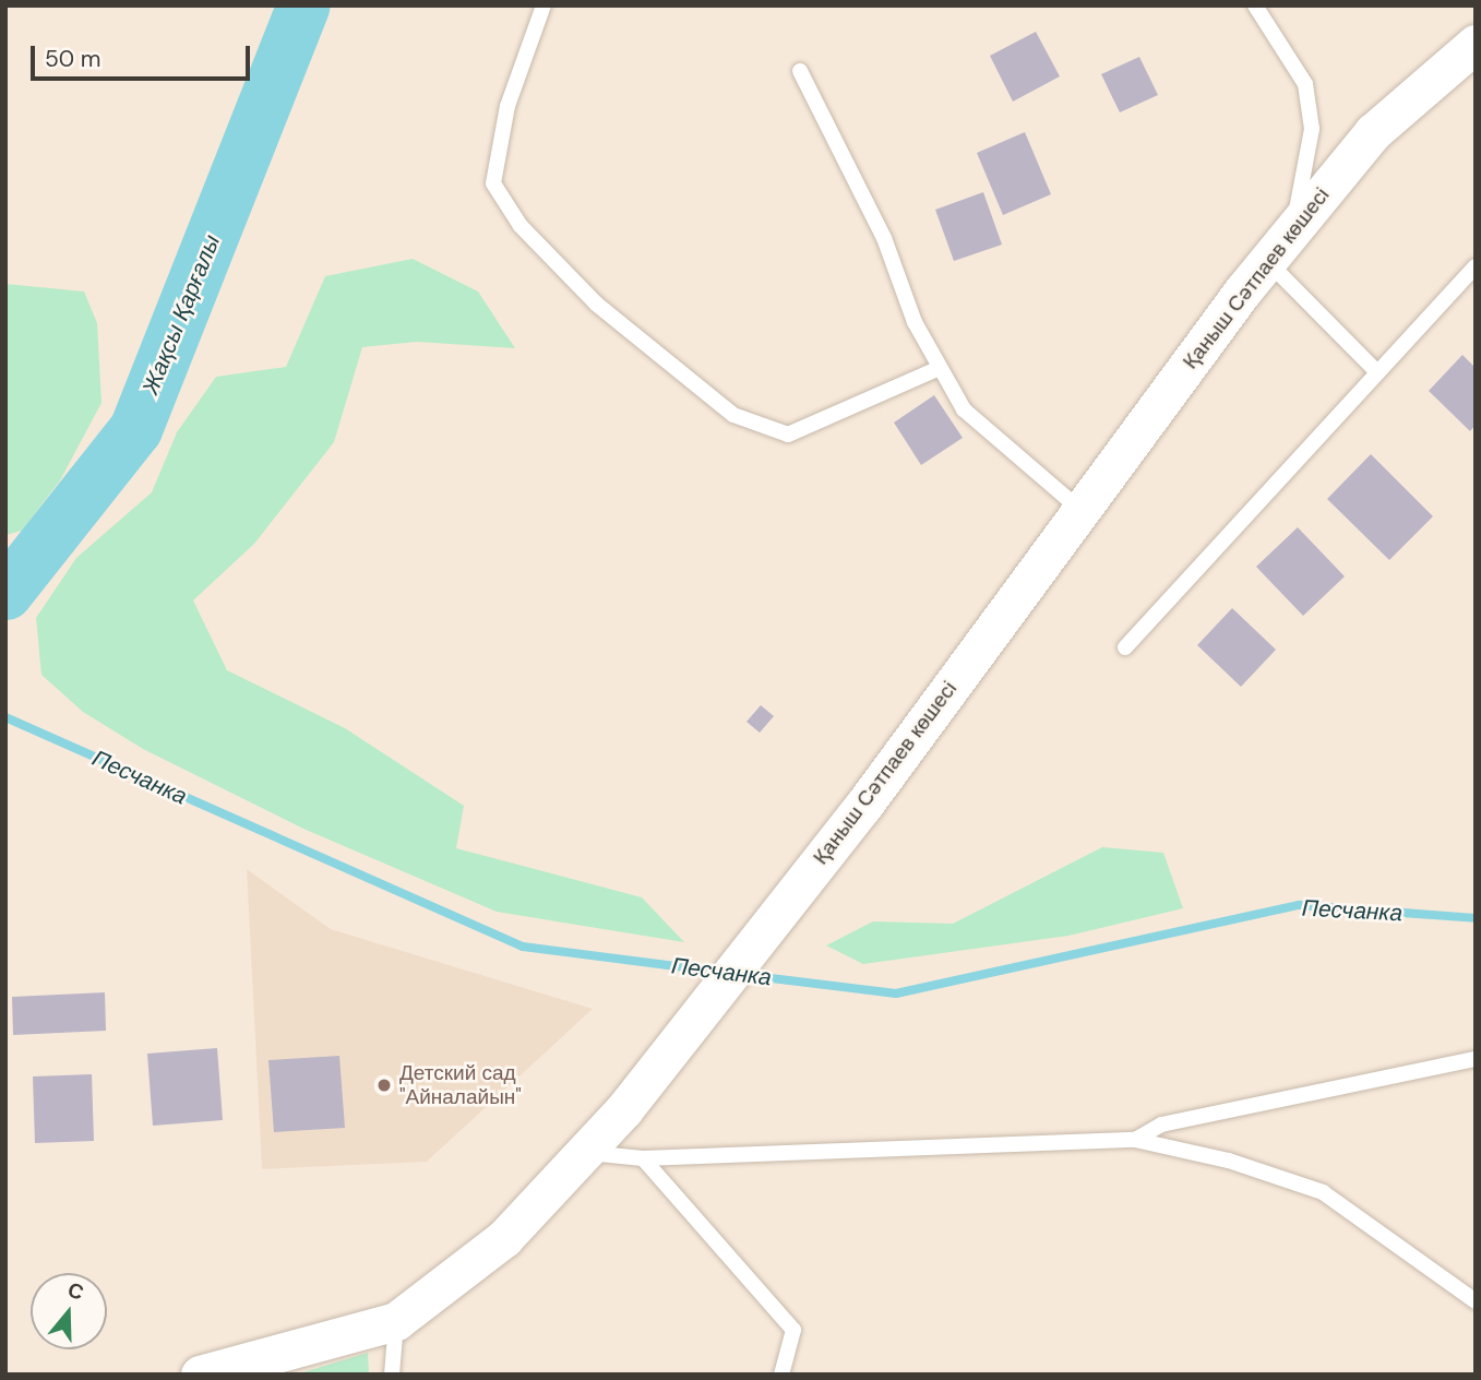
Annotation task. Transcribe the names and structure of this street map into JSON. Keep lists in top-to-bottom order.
{
  "streets": {
    "street": ["Қаныш Сәтпаев көшесі"]
  },
  "water": ["Жақсы Қарғалы", "Песчанка"],
  "places": ["Детский сад \"Айналайын\""],
  "scale_bar": "50 m",
  "north": "top"
}
